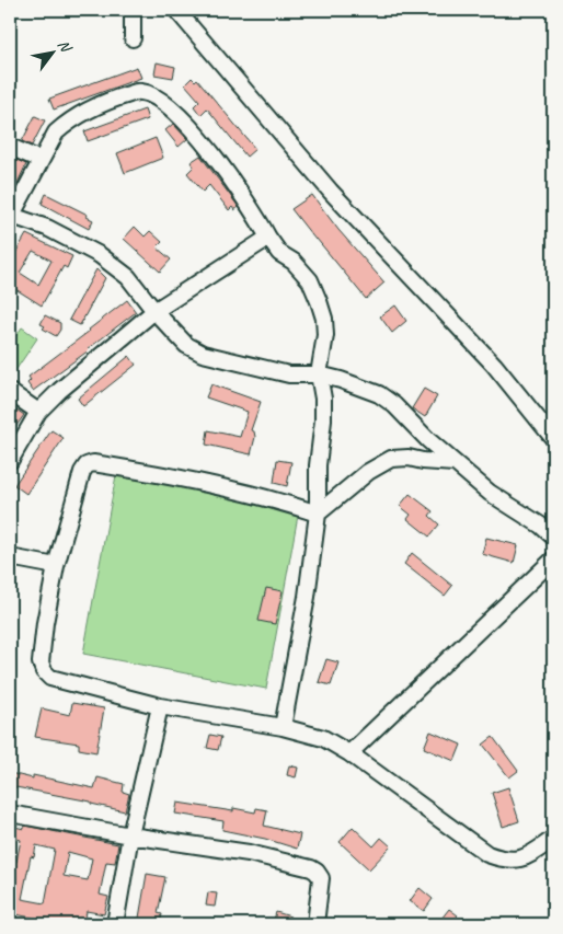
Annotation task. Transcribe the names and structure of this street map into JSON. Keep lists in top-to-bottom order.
{
  "north": "top right"
}
